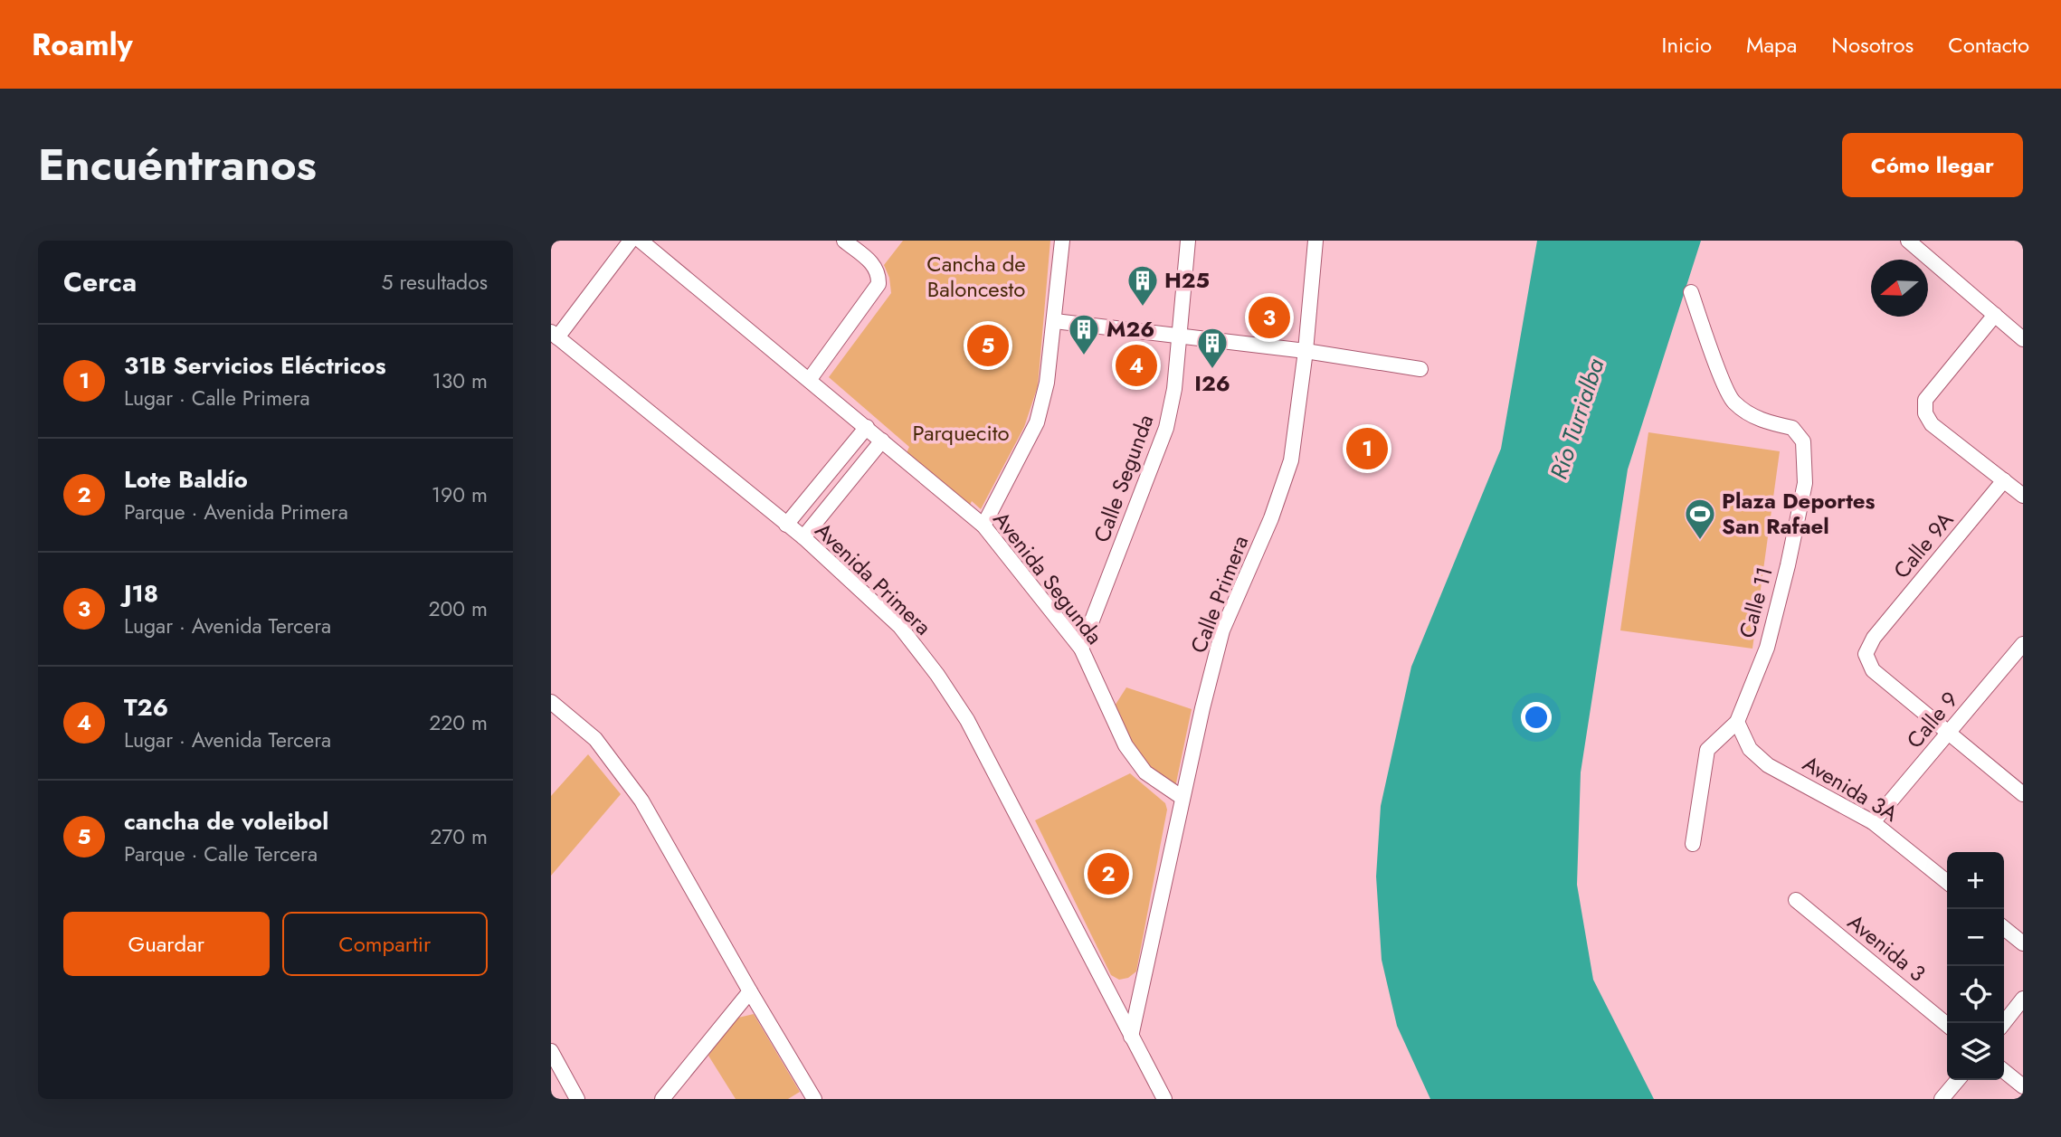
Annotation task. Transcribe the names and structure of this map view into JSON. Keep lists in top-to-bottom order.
{
  "streets": {
    "street": [
      "Calle Segunda",
      "Calle 9A",
      "Avenida Segunda",
      "Avenida Primera",
      "Calle Primera",
      "Calle 11",
      "Calle 9",
      "Avenida 3A",
      "Avenida 3"
    ]
  },
  "crossings": [
    ["Calle Segunda", "Avenida Segunda"],
    ["Calle 9A", "Calle 9"],
    ["Avenida Segunda", "Calle Primera"],
    ["Avenida Primera", "Calle Primera"],
    ["Calle 11", "Avenida 3A"],
    ["Calle 9", "Avenida 3A"]
  ],
  "water": ["Río Turrialba"],
  "parks": ["Cancha de Baloncesto", "Parquecito"],
  "places": {
    "building": ["H25", "M26", "I26"],
    "sports": ["Plaza Deportes San Rafael"]
  },
  "north": "left",
  "page": {
    "header": "Roamly",
    "nav": [
      "Inicio",
      "Mapa",
      "Nosotros",
      "Contacto"
    ],
    "title": "Encuéntranos",
    "buttons": [
      "Cómo llegar",
      ["Guardar", "Compartir"]
    ],
    "heading": ["Cerca", "5 resultados"],
    "pins": [
      "3",
      "5",
      "4",
      "1",
      "2"
    ],
    "list": [
      {
        "mark": "1",
        "name": "31B Servicios Eléctricos",
        "note": "Lugar · Calle Primera",
        "value": "130 m"
      },
      {
        "mark": "2",
        "name": "Lote Baldío",
        "note": "Parque · Avenida Primera",
        "value": "190 m"
      },
      {
        "mark": "3",
        "name": "J18",
        "note": "Lugar · Avenida Tercera",
        "value": "200 m"
      },
      {
        "mark": "4",
        "name": "T26",
        "note": "Lugar · Avenida Tercera",
        "value": "220 m"
      },
      {
        "mark": "5",
        "name": "cancha de voleibol",
        "note": "Parque · Calle Tercera",
        "value": "270 m"
      }
    ],
    "map_buttons": ["+", "−"]
  }
}
